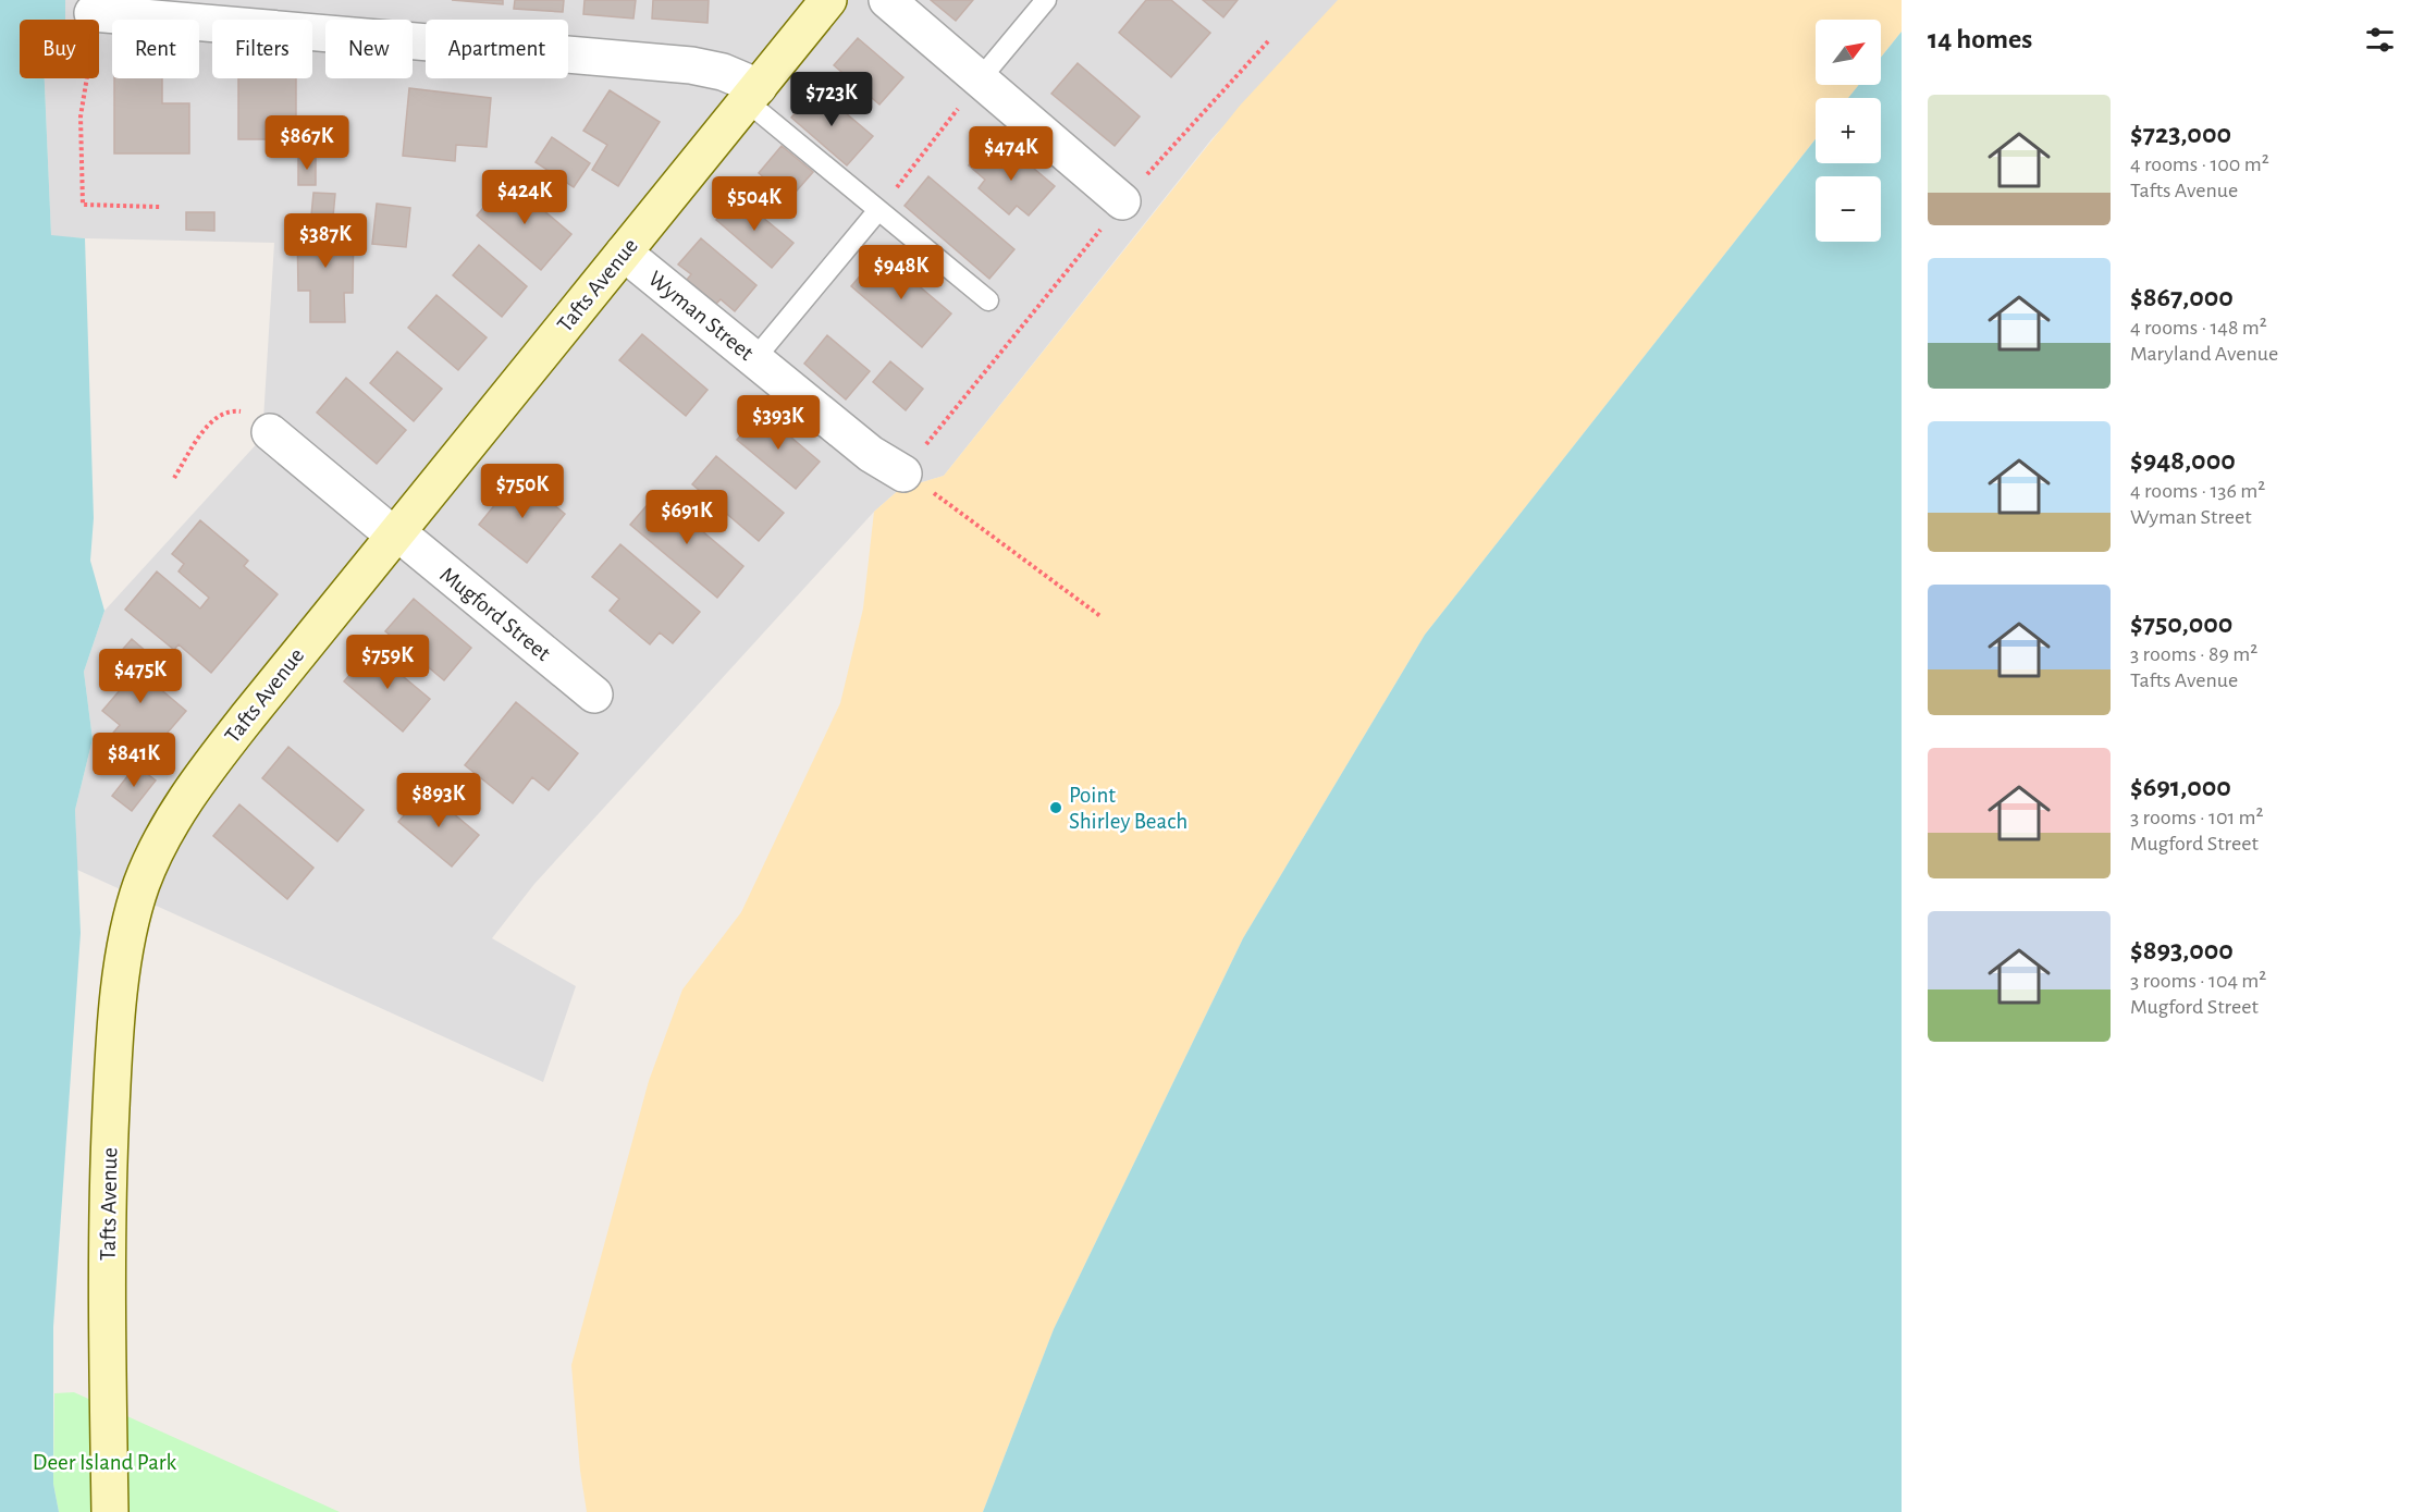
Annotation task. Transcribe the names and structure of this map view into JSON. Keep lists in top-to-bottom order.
{
  "streets": {
    "main road": ["Tafts Avenue"],
    "street": ["Wyman Street", "Mugford Street"]
  },
  "crossings": [
    ["Tafts Avenue", "Wyman Street"],
    ["Tafts Avenue", "Mugford Street"]
  ],
  "parks": ["Deer Island Park"],
  "places": ["Point Shirley Beach"],
  "north": "top right",
  "page": {
    "heading": "14 homes",
    "map_buttons": ["+", "−"],
    "chip": [
      "Buy",
      "Rent",
      "Filters",
      "New",
      "Apartment"
    ],
    "price": [
      "$723K",
      "$867K",
      "$474K",
      "$424K",
      "$504K",
      "$387K",
      "$948K",
      "$393K",
      "$750K",
      "$691K",
      "$759K",
      "$475K",
      "$841K",
      "$893K"
    ],
    "list": [
      {
        "name": "$723,000",
        "note": "4 rooms · 100 m² · Tafts Avenue"
      },
      {
        "name": "$867,000",
        "note": "4 rooms · 148 m² · Maryland Avenue"
      },
      {
        "name": "$948,000",
        "note": "4 rooms · 136 m² · Wyman Street"
      },
      {
        "name": "$750,000",
        "note": "3 rooms · 89 m² · Tafts Avenue"
      },
      {
        "name": "$691,000",
        "note": "3 rooms · 101 m² · Mugford Street"
      },
      {
        "name": "$893,000",
        "note": "3 rooms · 104 m² · Mugford Street"
      }
    ]
  }
}
